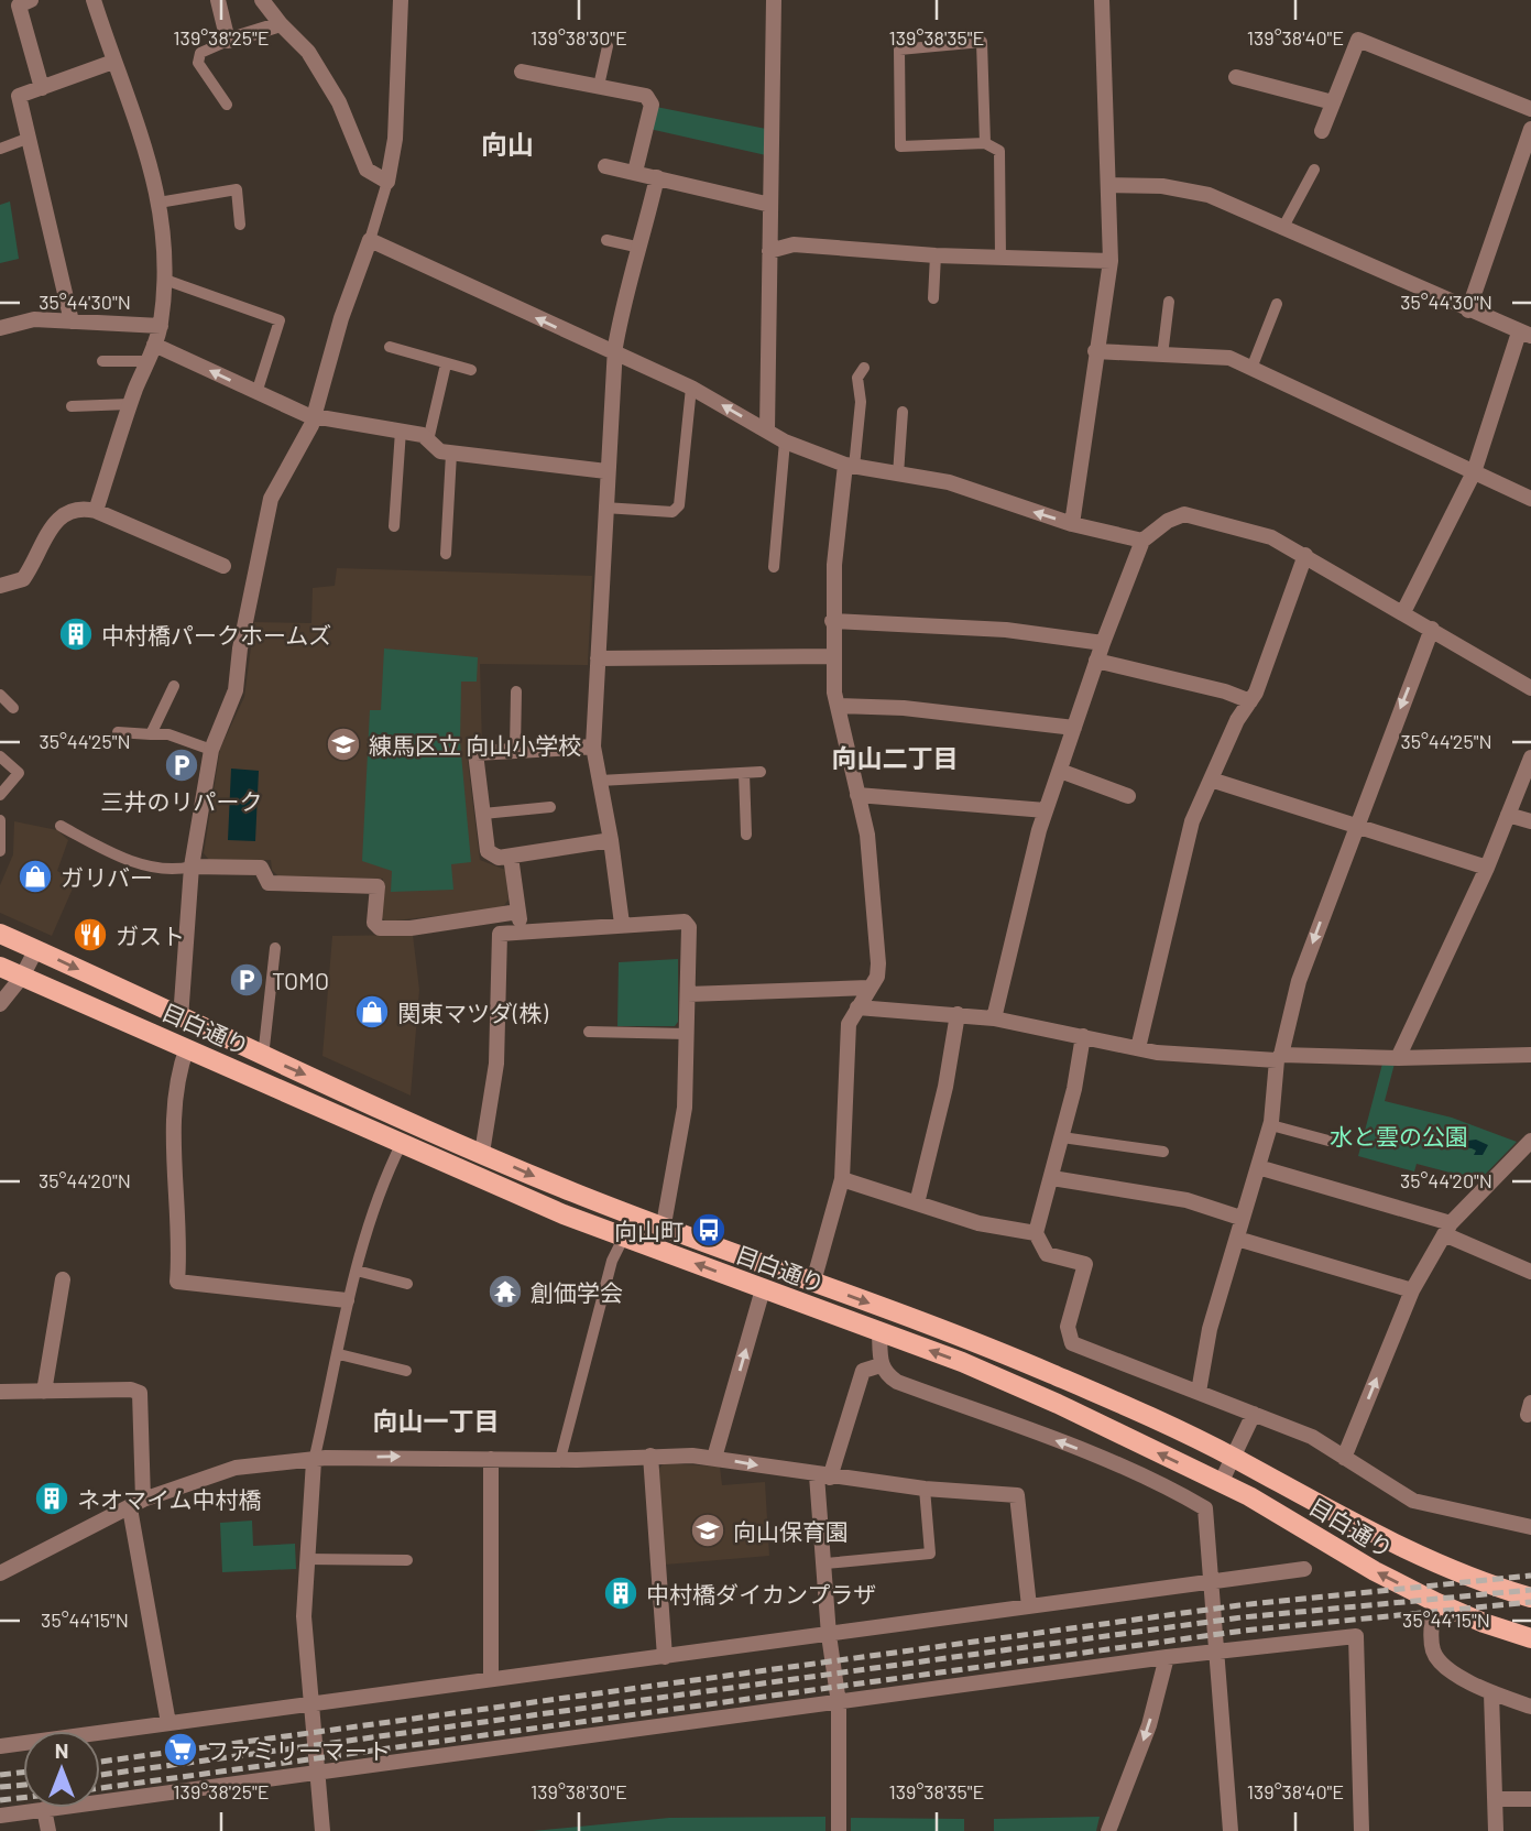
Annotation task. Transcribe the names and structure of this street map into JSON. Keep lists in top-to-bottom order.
{
  "streets": {
    "main road": ["目白通り"]
  },
  "districts": ["向山", "向山二丁目", "向山一丁目"],
  "parks": ["水と雲の公園"],
  "places": {
    "building": ["中村橋パークホームズ", "ネオマイム中村橋", "中村橋ダイカンプラザ"],
    "school or university": ["練馬区立 向山小学校", "向山保育園"],
    "parking": ["三井のリパーク", "TOMO"],
    "shop": ["ガリバー", "関東マツダ(株)"],
    "restaurant": ["ガスト"],
    "bus stop": ["向山町"],
    "temple": ["創価学会"],
    "supermarket": ["ファミリーマート"]
  },
  "north": "top",
  "coordinates": [
    "139°38'25\"E",
    "139°38'30\"E",
    "139°38'35\"E",
    "139°38'40\"E",
    "35°44'30\"N",
    "35°44'25\"N",
    "35°44'20\"N",
    "35°44'15\"N"
  ]
}
